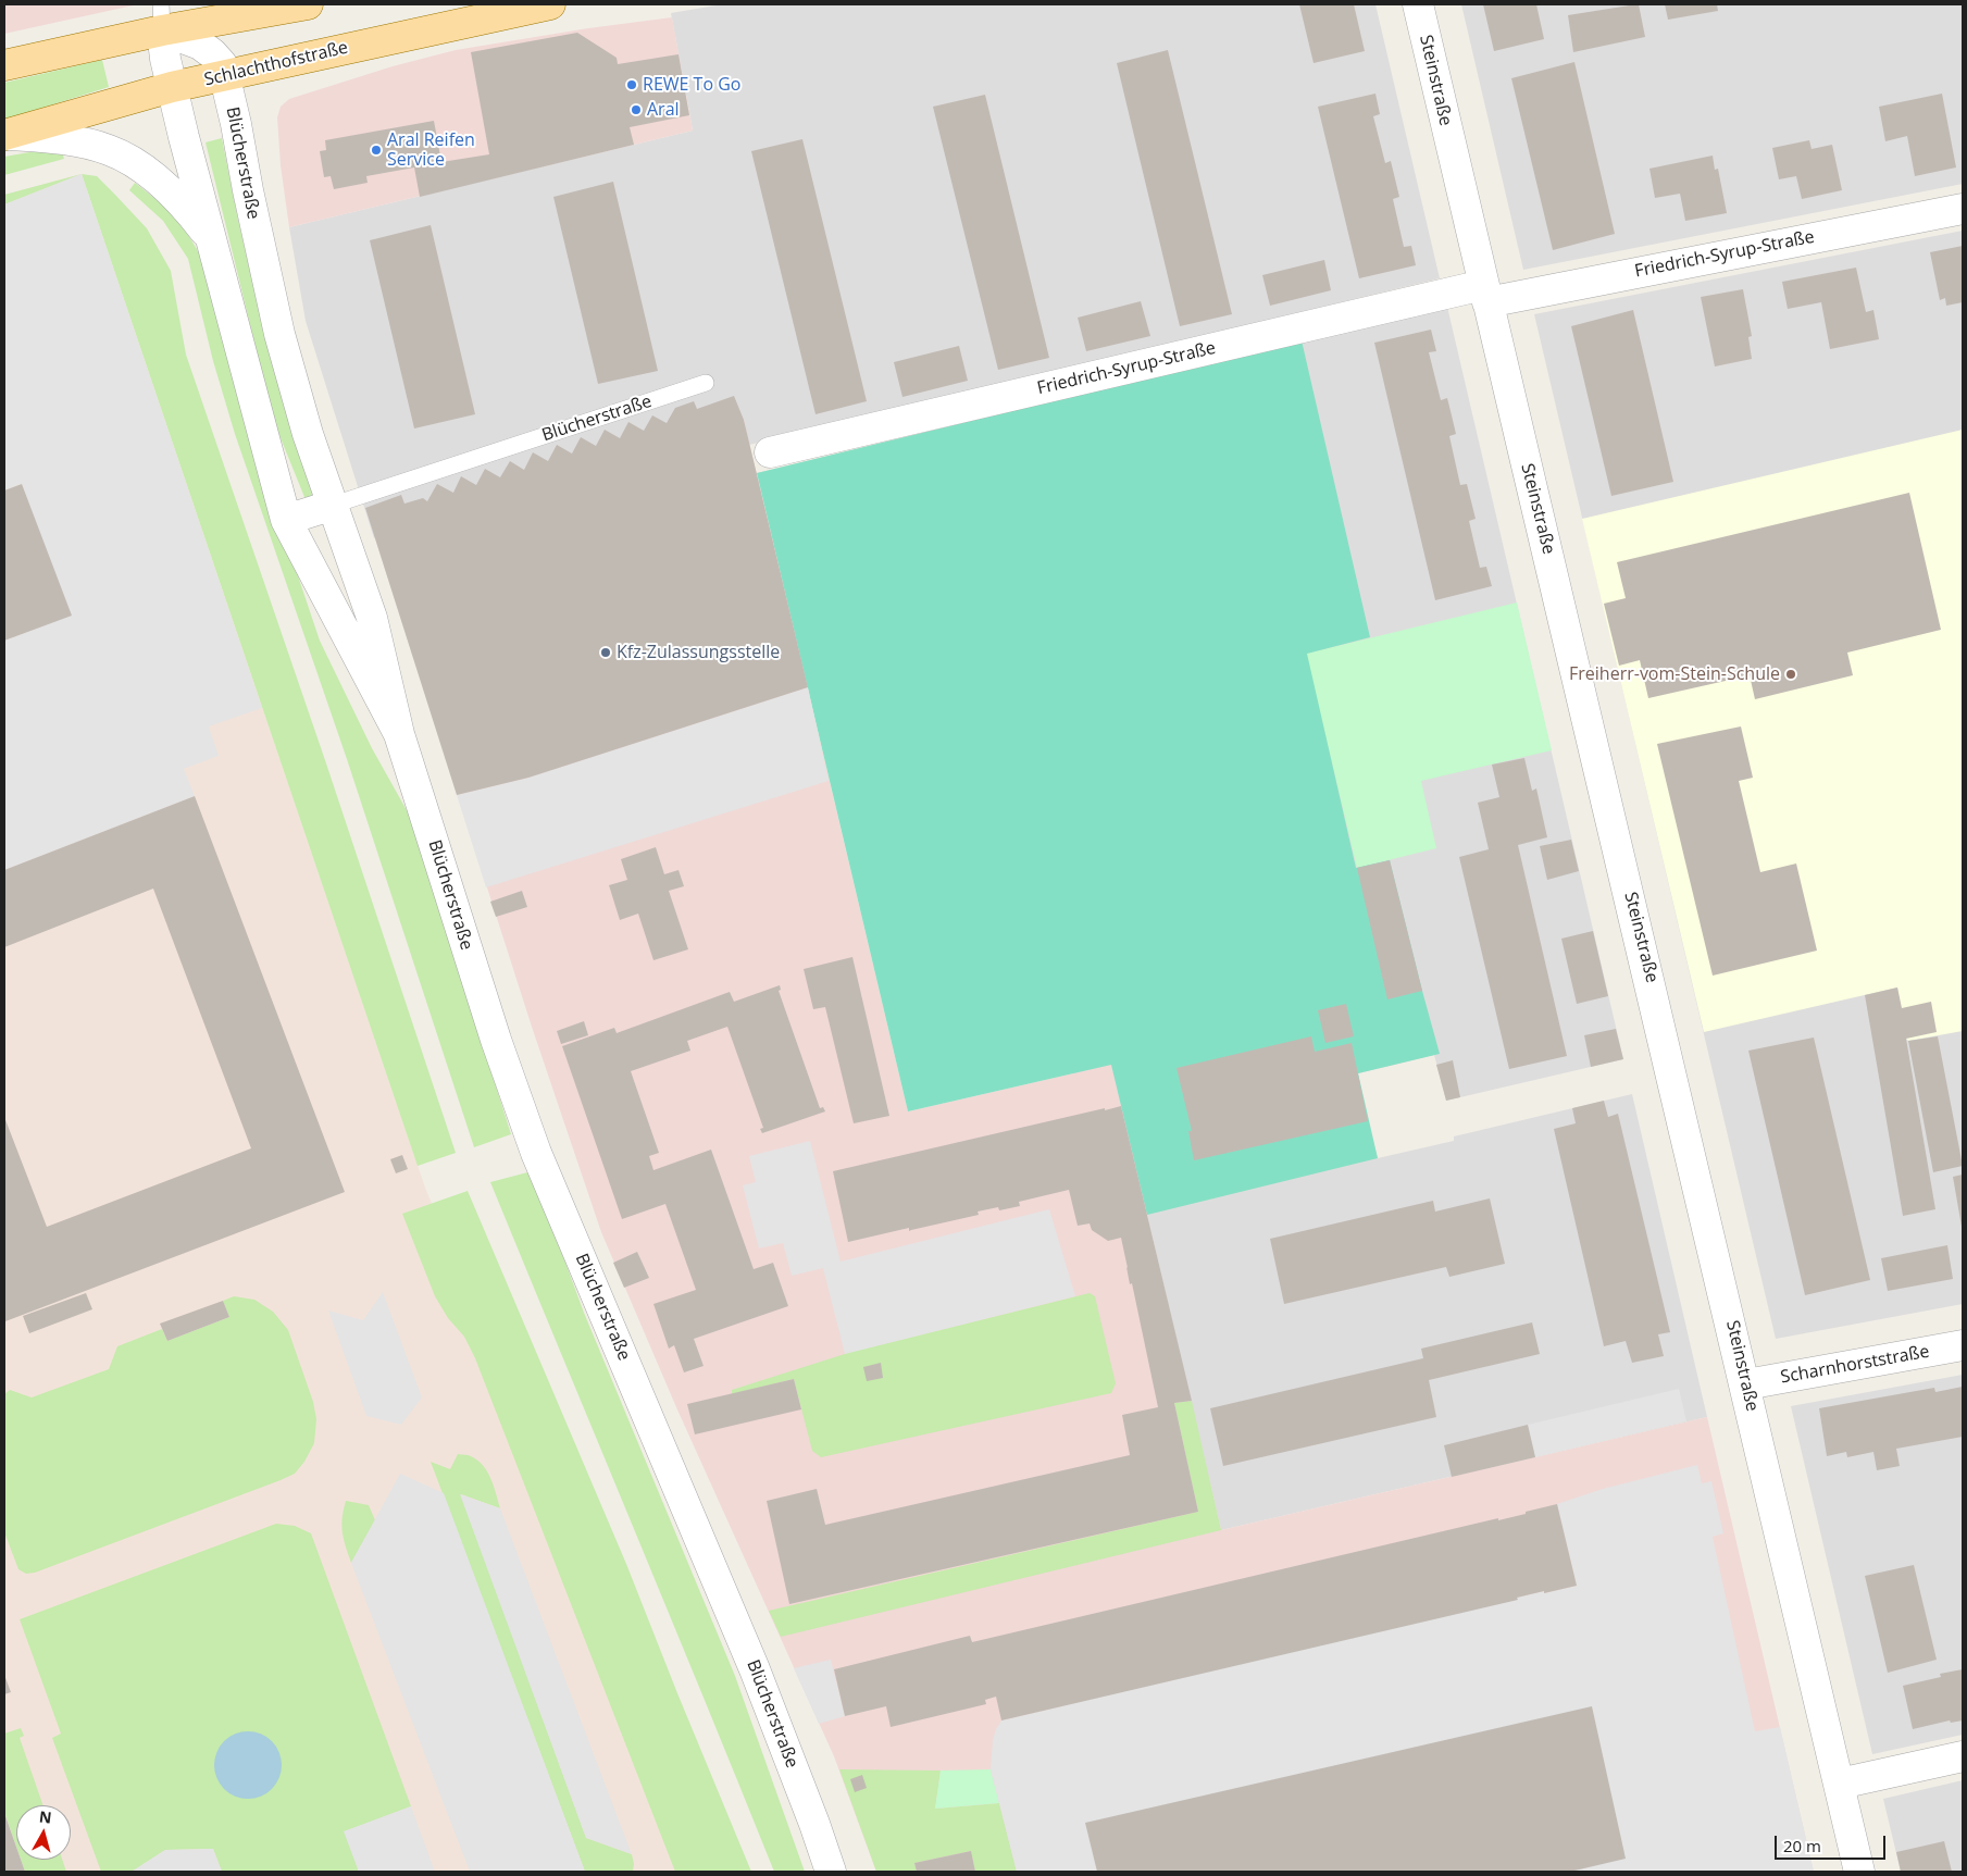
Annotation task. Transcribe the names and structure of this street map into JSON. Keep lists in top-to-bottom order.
{
  "streets": {
    "main road": ["Schlachthofstraße"],
    "street": [
      "Steinstraße",
      "Blücherstraße",
      "Friedrich-Syrup-Straße",
      "Scharnhorststraße"
    ]
  },
  "crossings": [
    ["Schlachthofstraße", "Blücherstraße"],
    ["Steinstraße", "Friedrich-Syrup-Straße"],
    ["Steinstraße", "Scharnhorststraße"]
  ],
  "places": [
    "REWE To Go",
    "Aral",
    "Aral Reifen Service",
    "Kfz-Zulassungsstelle",
    "Freiherr-vom-Stein-Schule"
  ],
  "scale_bar": "20 m",
  "north": "top"
}
